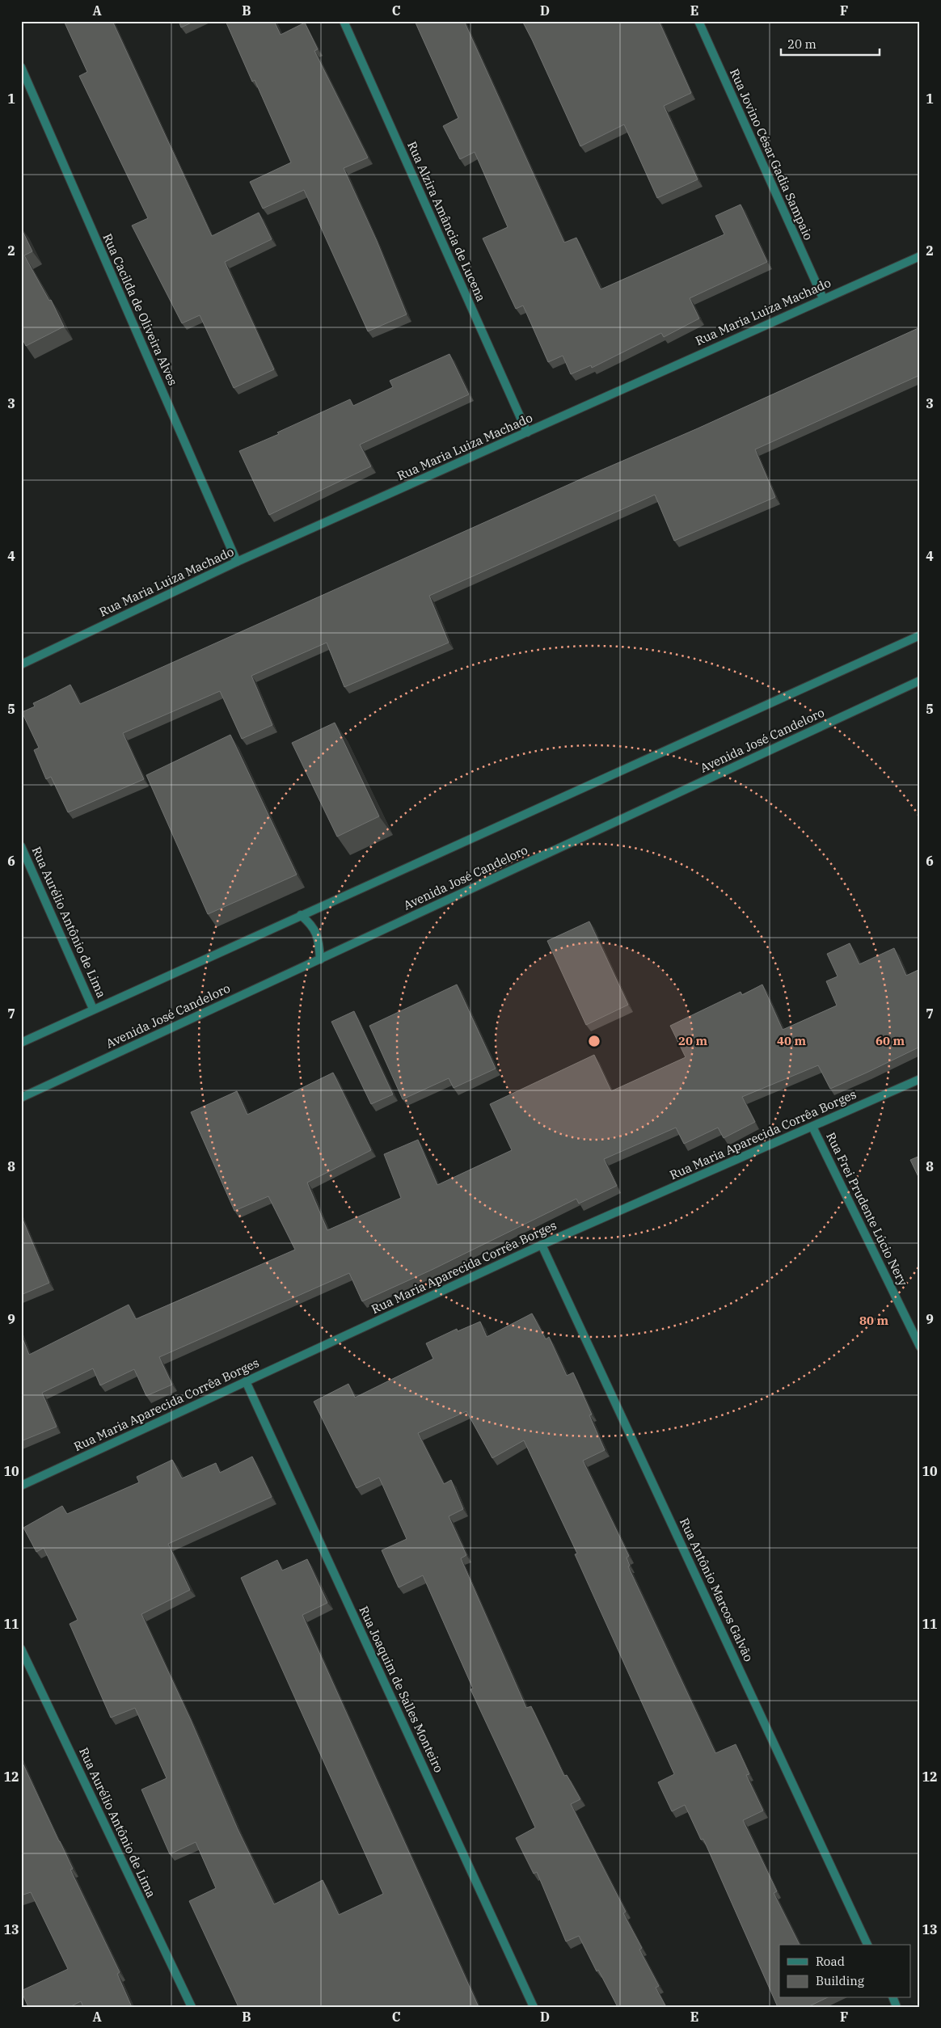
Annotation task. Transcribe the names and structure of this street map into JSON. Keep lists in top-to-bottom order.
{
  "streets": {
    "street": [
      "Rua Jovino César Gadia Sampaio",
      "Rua Alzira Amância de Lucena",
      "Rua Cacilda de Oliveira Alves",
      "Rua Maria Luiza Machado",
      "Avenida José Candeloro",
      "Rua Aurélio Antônio de Lima",
      "Rua Maria Aparecida Corrêa Borges",
      "Rua Frei Prudente Lúcio Nery",
      "Rua Antônio Marcos Galvão",
      "Rua Joaquim de Salles Monteiro"
    ]
  },
  "crossings": [
    ["Rua Jovino César Gadia Sampaio", "Rua Maria Luiza Machado"],
    ["Rua Alzira Amância de Lucena", "Rua Maria Luiza Machado"],
    ["Rua Cacilda de Oliveira Alves", "Rua Maria Luiza Machado"],
    ["Rua Maria Aparecida Corrêa Borges", "Rua Frei Prudente Lúcio Nery"],
    ["Rua Maria Aparecida Corrêa Borges", "Rua Antônio Marcos Galvão"],
    ["Rua Maria Aparecida Corrêa Borges", "Rua Joaquim de Salles Monteiro"]
  ],
  "legend": ["Road", "Building"],
  "scale_bar": "20 m",
  "grid": {
    "columns": [
      "A",
      "B",
      "C",
      "D",
      "E",
      "F"
    ],
    "rows": [
      "1",
      "2",
      "3",
      "4",
      "5",
      "6",
      "7",
      "8",
      "9",
      "10",
      "11",
      "12",
      "13"
    ]
  },
  "rings": [
    "20 m",
    "40 m",
    "60 m",
    "80 m"
  ]
}
